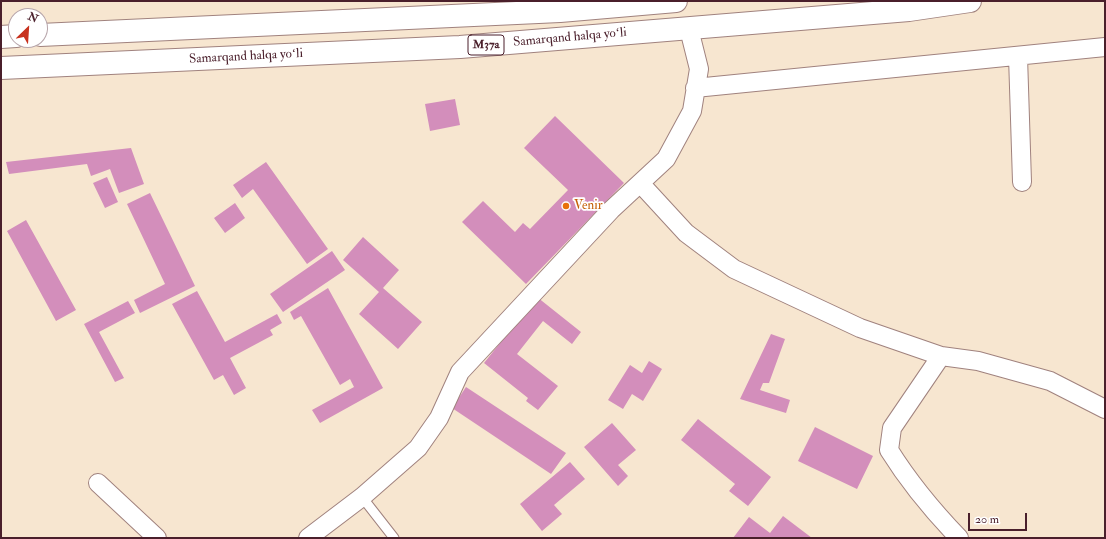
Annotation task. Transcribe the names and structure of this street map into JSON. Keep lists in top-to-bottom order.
{
  "streets": {
    "highway": ["Samarqand halqa yoʻli", "M37a"]
  },
  "places": ["Venir"],
  "scale_bar": "20 m",
  "north": "top right"
}
